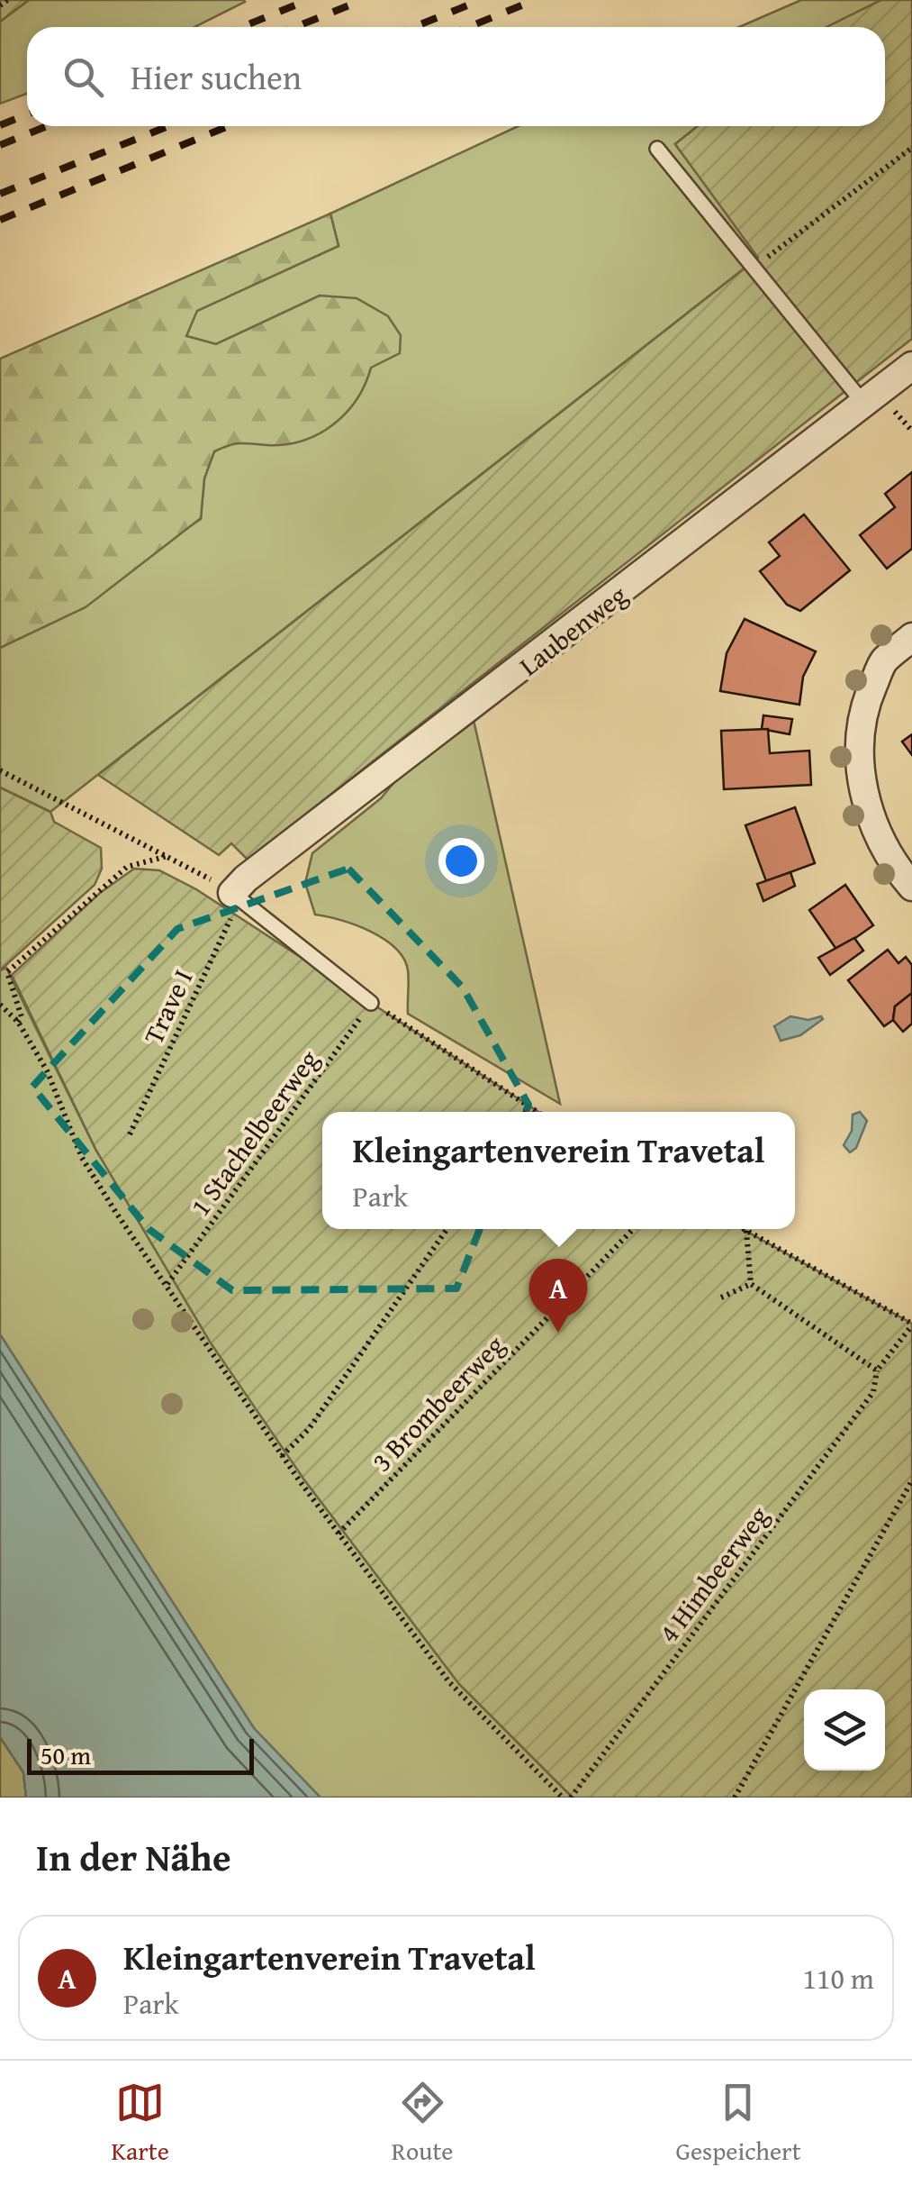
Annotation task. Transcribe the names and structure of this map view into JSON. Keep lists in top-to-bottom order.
{
  "streets": {
    "street": ["Laubenweg"],
    "path": [
      "Trave I",
      "1 Stachelbeerweg",
      "3 Brombeerweg",
      "4 Himbeerweg"
    ]
  },
  "crossings": [
    ["Laubenweg", "Trave I"]
  ],
  "scale_bar": "50 m",
  "page": {
    "search": "Hier suchen",
    "popup": ["Kleingartenverein Travetal", "Park"],
    "pins": "A",
    "scale": "50 m",
    "heading": "In der Nähe",
    "list": [
      {
        "mark": "A",
        "name": "Kleingartenverein Travetal",
        "note": "Park",
        "value": "110 m"
      }
    ],
    "nav": ["Karte", "Route", "Gespeichert"]
  }
}
